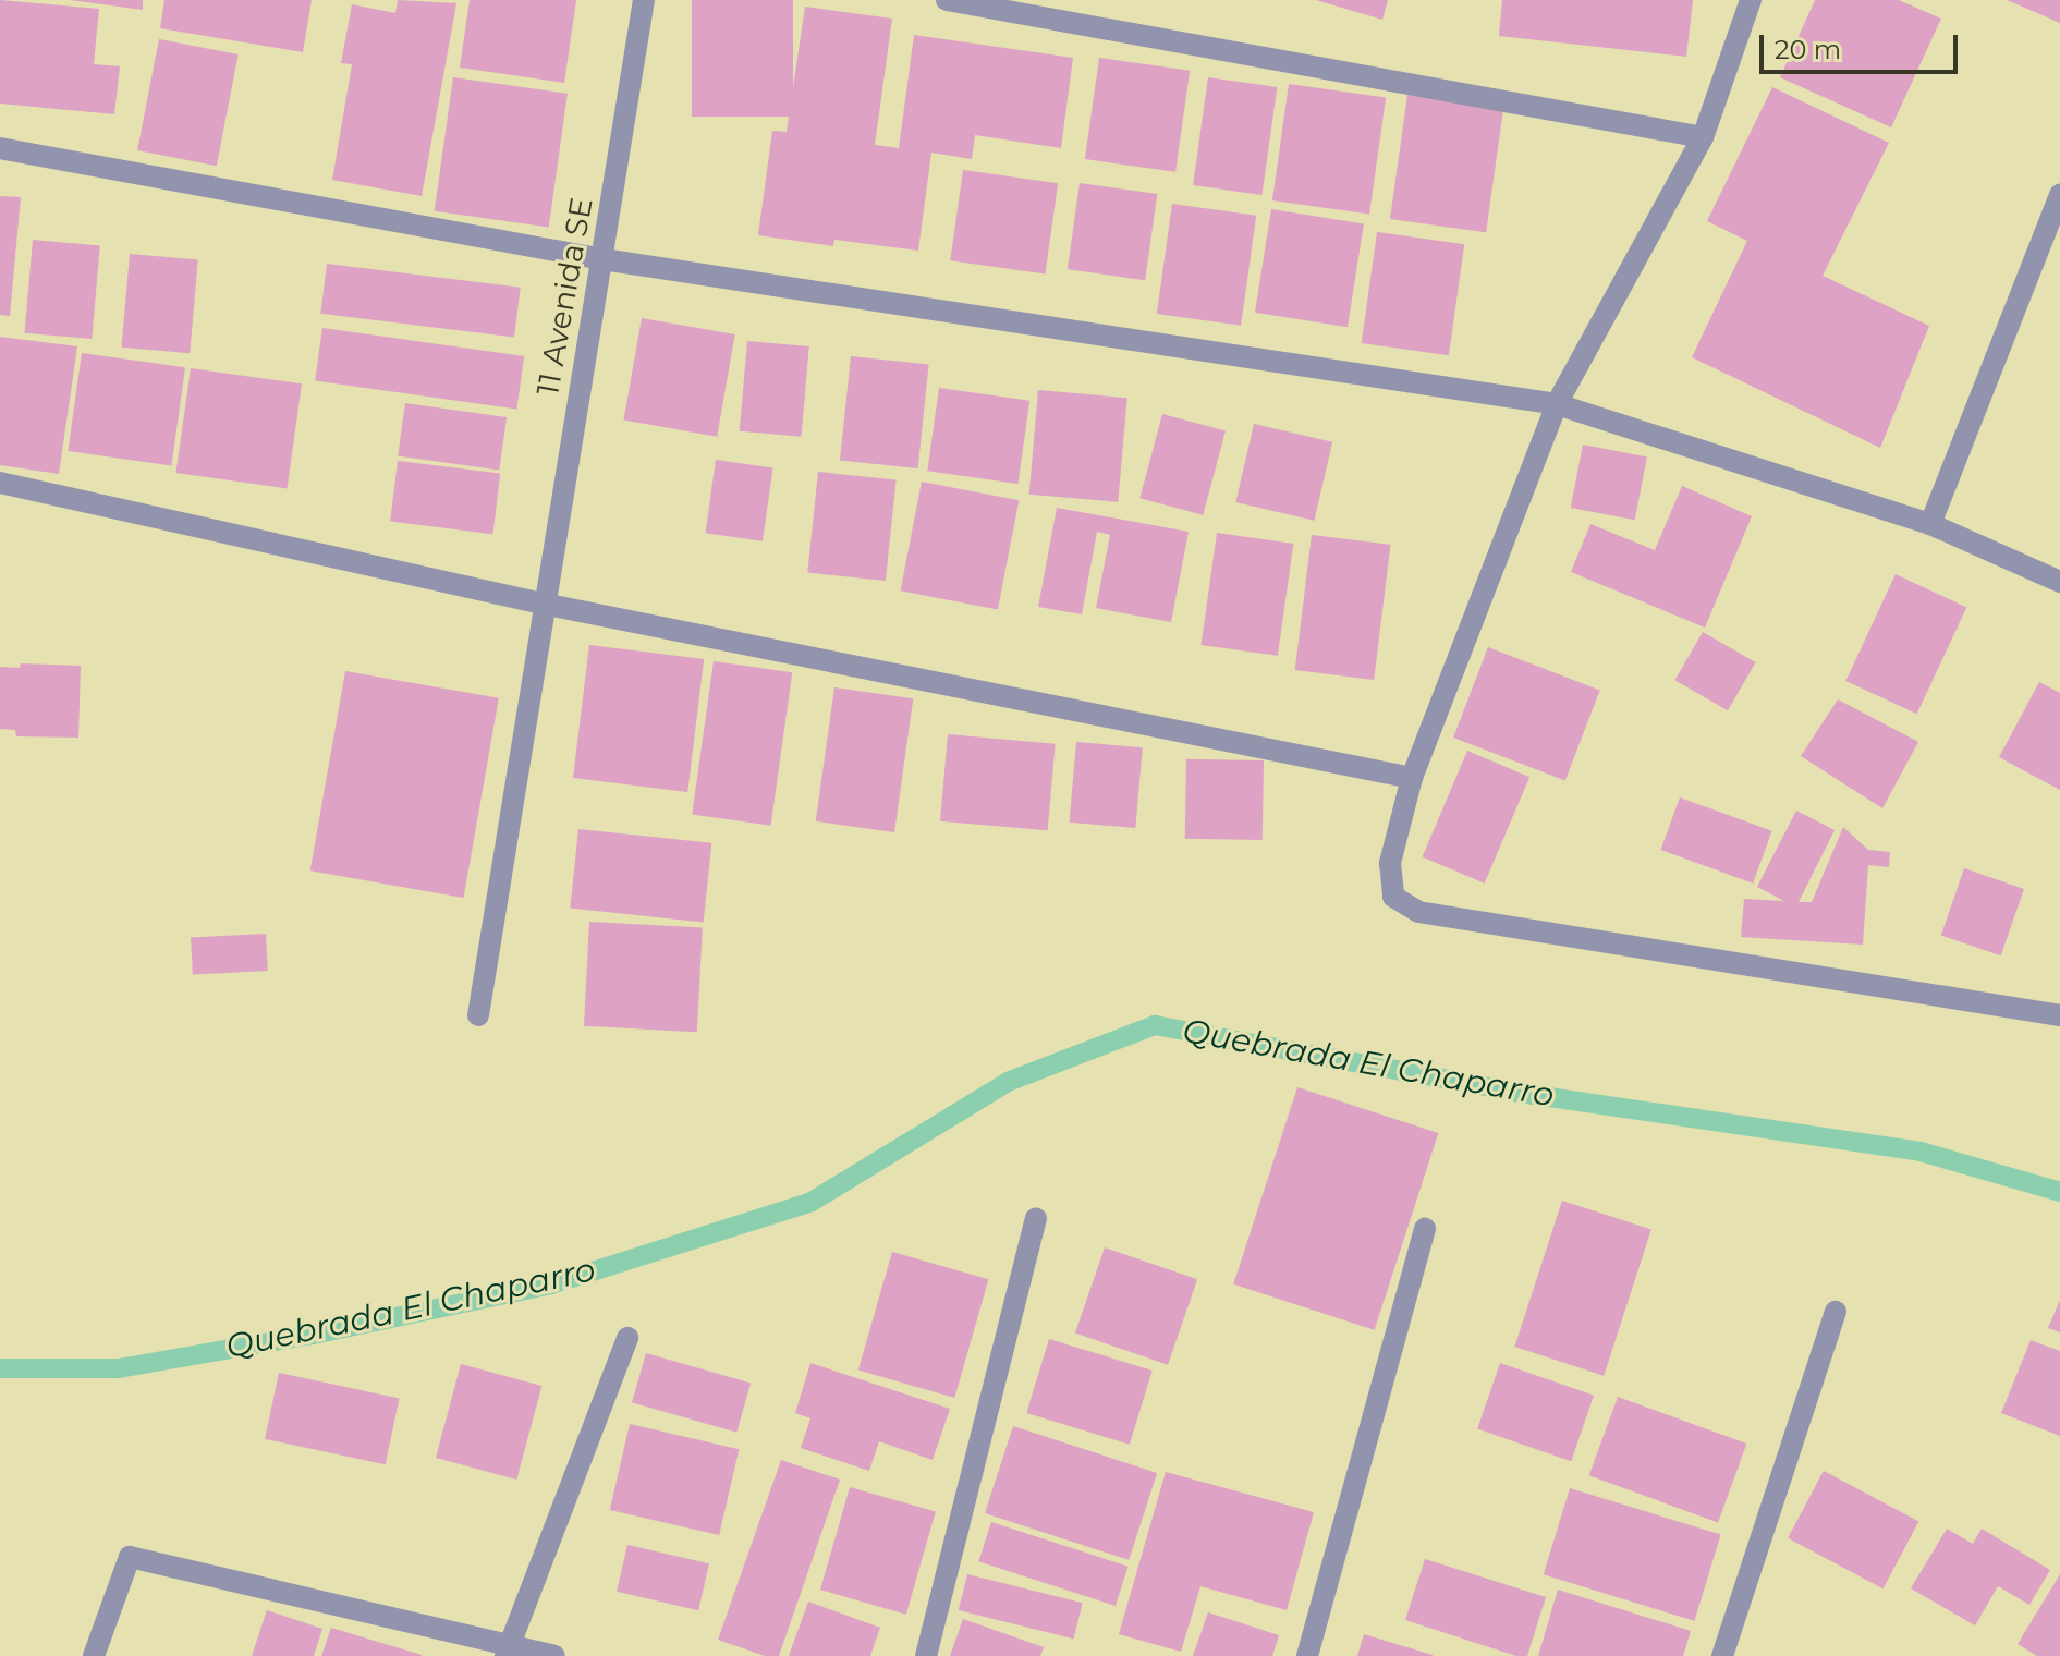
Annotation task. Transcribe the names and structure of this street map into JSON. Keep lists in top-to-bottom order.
{
  "streets": {
    "street": ["11 Avenida SE"]
  },
  "water": ["Quebrada El Chaparro"],
  "scale_bar": "20 m"
}
